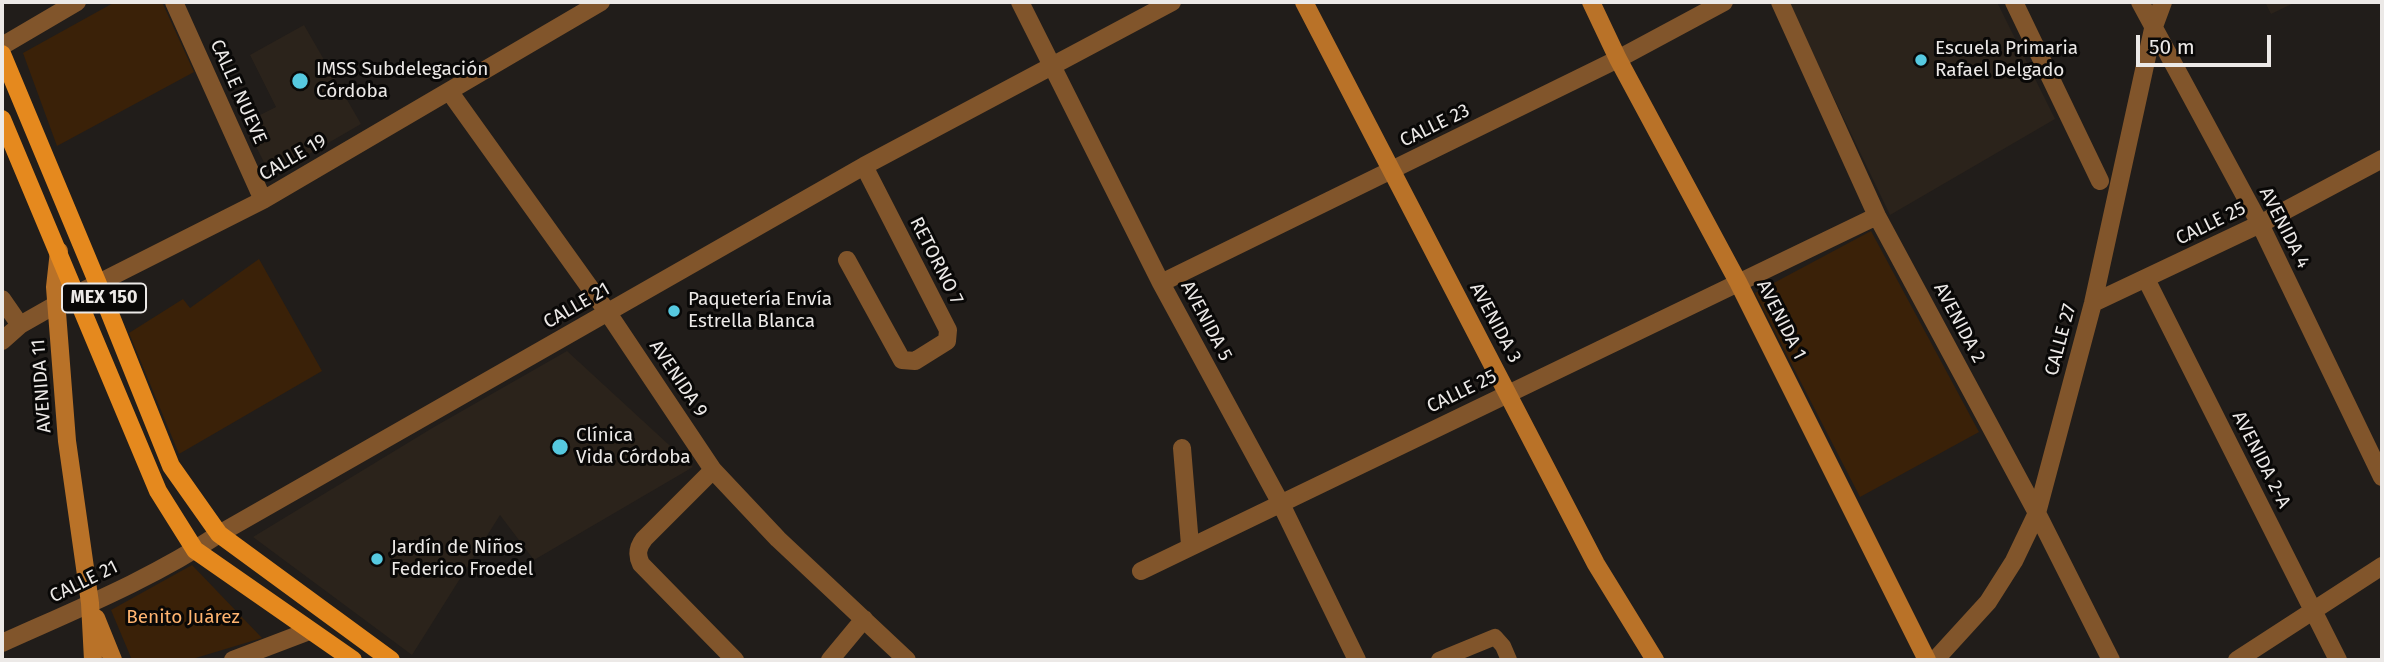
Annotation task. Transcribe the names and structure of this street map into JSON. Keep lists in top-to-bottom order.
{
  "streets": {
    "main road": [
      "MEX 150",
      "AVENIDA 1",
      "AVENIDA 3",
      "AVENIDA 11"
    ],
    "street": [
      "CALLE NUEVE",
      "CALLE 23",
      "CALLE 19",
      "CALLE 25",
      "AVENIDA 4",
      "RETORNO 7",
      "CALLE 21",
      "AVENIDA 5",
      "AVENIDA 2",
      "CALLE 27",
      "AVENIDA 9",
      "AVENIDA 2-A"
    ]
  },
  "crossings": [
    ["CALLE NUEVE", "CALLE 19"],
    ["CALLE 23", "AVENIDA 1"],
    ["CALLE 23", "AVENIDA 5"],
    ["CALLE 23", "AVENIDA 3"],
    ["CALLE 19", "MEX 150"],
    ["CALLE 19", "AVENIDA 9"],
    ["CALLE 19", "AVENIDA 11"],
    ["CALLE 25", "AVENIDA 4"],
    ["CALLE 25", "AVENIDA 1"],
    ["CALLE 25", "AVENIDA 5"],
    ["CALLE 25", "AVENIDA 3"],
    ["CALLE 25", "AVENIDA 2"],
    ["CALLE 25", "CALLE 27"],
    ["CALLE 25", "AVENIDA 2-A"],
    ["AVENIDA 4", "CALLE 27"],
    ["RETORNO 7", "CALLE 21"],
    ["MEX 150", "CALLE 21"],
    ["MEX 150", "AVENIDA 11"],
    ["CALLE 21", "AVENIDA 5"],
    ["CALLE 21", "AVENIDA 9"],
    ["CALLE 21", "AVENIDA 11"],
    ["AVENIDA 2", "CALLE 27"]
  ],
  "parks": ["Benito Juárez"],
  "places": [
    "Escuela Primaria Rafael Delgado",
    "IMSS Subdelegación Córdoba",
    "Paquetería Envía Estrella Blanca",
    "Clínica Vida Córdoba",
    "Jardín de Niños Federico Froedel"
  ],
  "scale_bar": "50 m"
}
